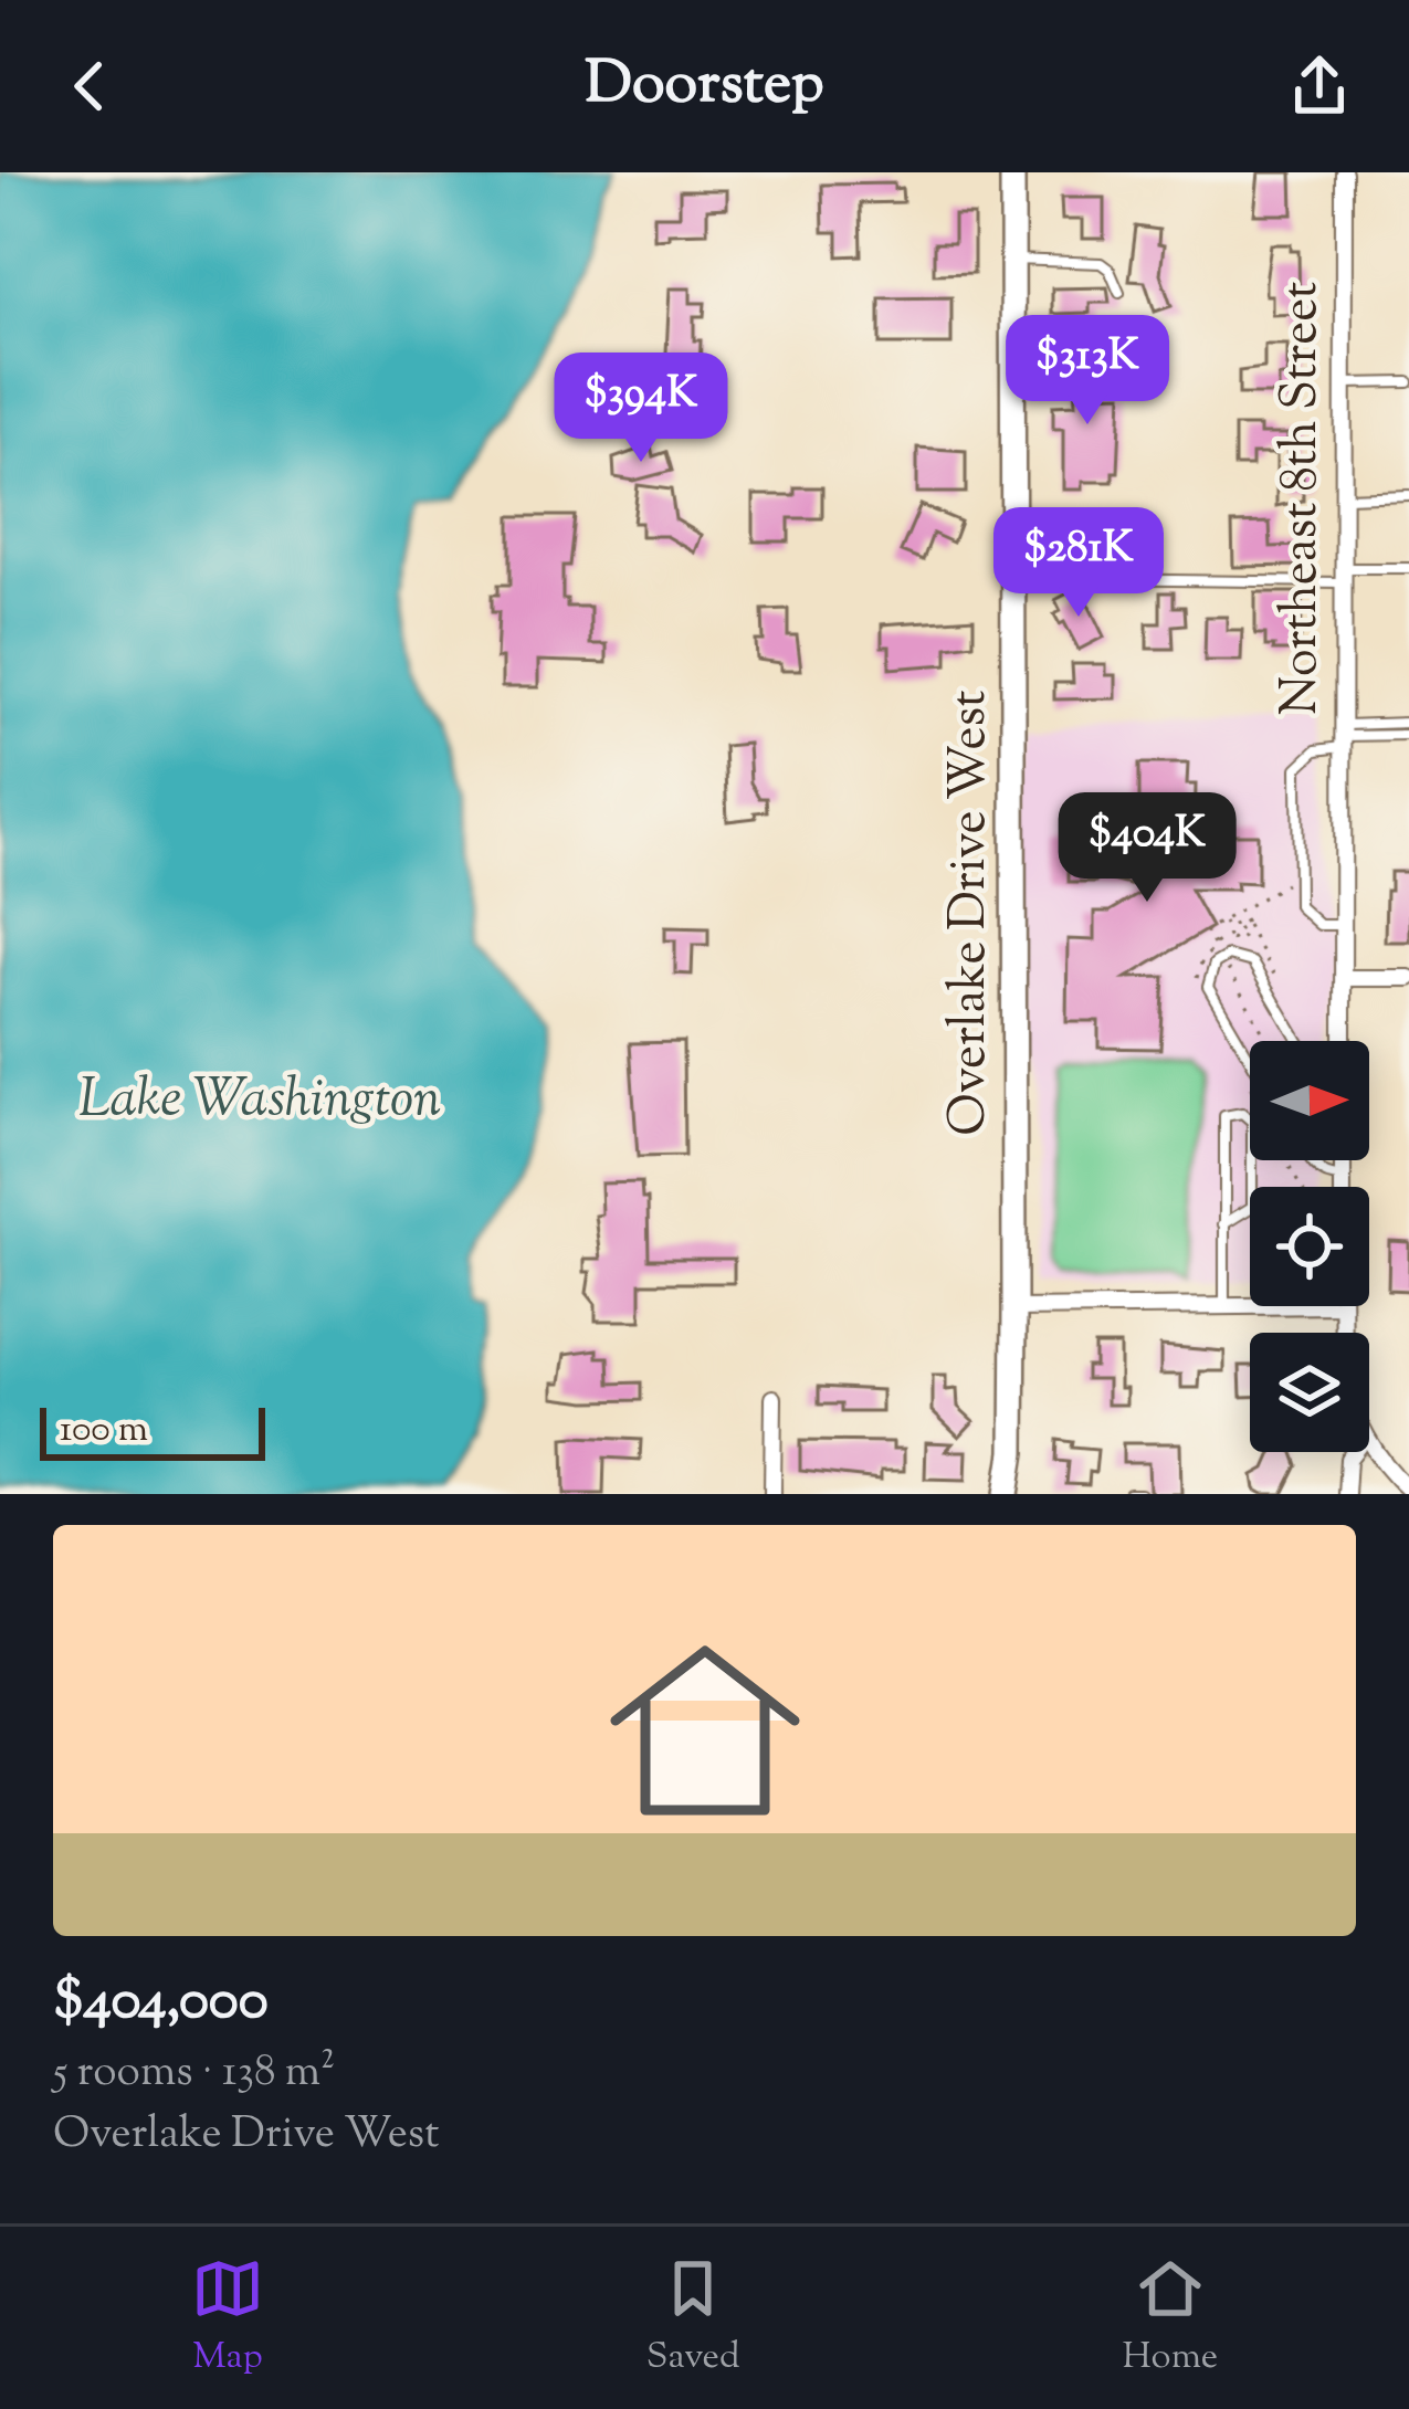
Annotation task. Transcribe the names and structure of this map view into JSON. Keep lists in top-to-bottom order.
{
  "streets": {
    "street": ["Northeast 8th Street", "Overlake Drive West"]
  },
  "water": ["Lake Washington"],
  "scale_bar": "100 m",
  "north": "right",
  "page": {
    "header": "Doorstep",
    "price": [
      "$313K",
      "$394K",
      "$281K",
      "$404K"
    ],
    "scale": "100 m",
    "list": [
      {
        "name": "$404,000",
        "note": "5 rooms · 138 m² · Overlake Drive West"
      }
    ],
    "tabs": ["Map", "Saved", "Home"]
  }
}
